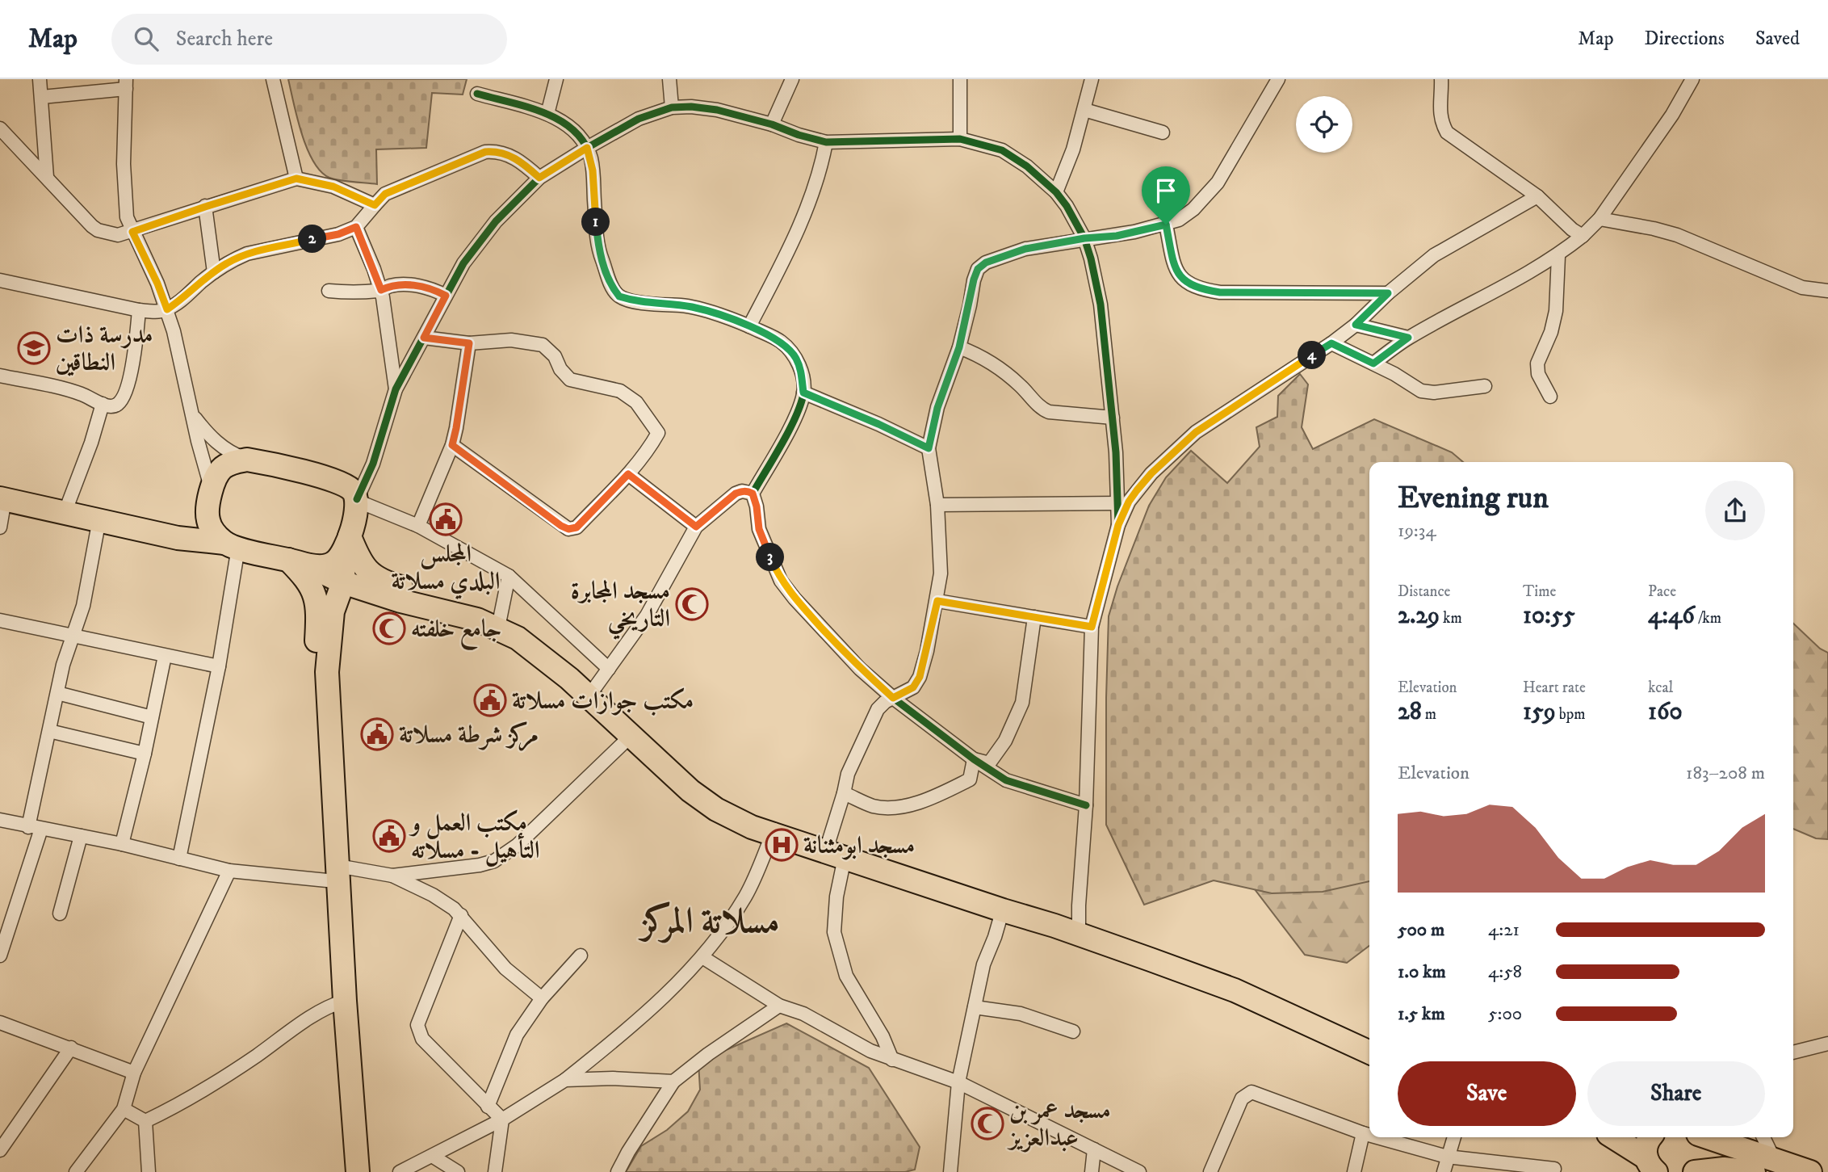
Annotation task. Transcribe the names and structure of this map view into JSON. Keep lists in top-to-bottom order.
{
  "districts": ["مسلاتة المركز"],
  "places": {
    "school or university": ["مدرسة ذات النطاقين"],
    "public building": [
      "المجلس البلدي مسلاتة",
      "مكتب جوازات مسلاتة",
      "مركز شرطة مسلاتة",
      "مكتب العمل و التأهيل - مسلاته"
    ],
    "mosque": ["مسجد المجابرة التاريخي", "جامع خلفته", "مسجد عمر بن عبدالعزيز"],
    "hospital": ["مسجد ابومثنانة"]
  },
  "page": {
    "header": "Map",
    "search": "Search here",
    "nav": ["Map", "Directions", "Saved"],
    "pins": [
      "1",
      "2",
      "4",
      "3"
    ],
    "heading": ["Evening run", "19:34"],
    "stats": [
      ["Distance", "2.29 km"],
      ["Time", "10:55"],
      ["Pace", "4:46 /km"],
      ["Elevation", "28 m"],
      ["Heart rate", "159 bpm"],
      ["kcal", "160"]
    ],
    "chart": ["Elevation", "183–208 m"],
    "list": [
      {
        "name": "500 m",
        "note": "4:21"
      },
      {
        "name": "1.0 km",
        "note": "4:58"
      },
      {
        "name": "1.5 km",
        "note": "5:00"
      }
    ],
    "buttons": ["Save", "Share"]
  }
}
